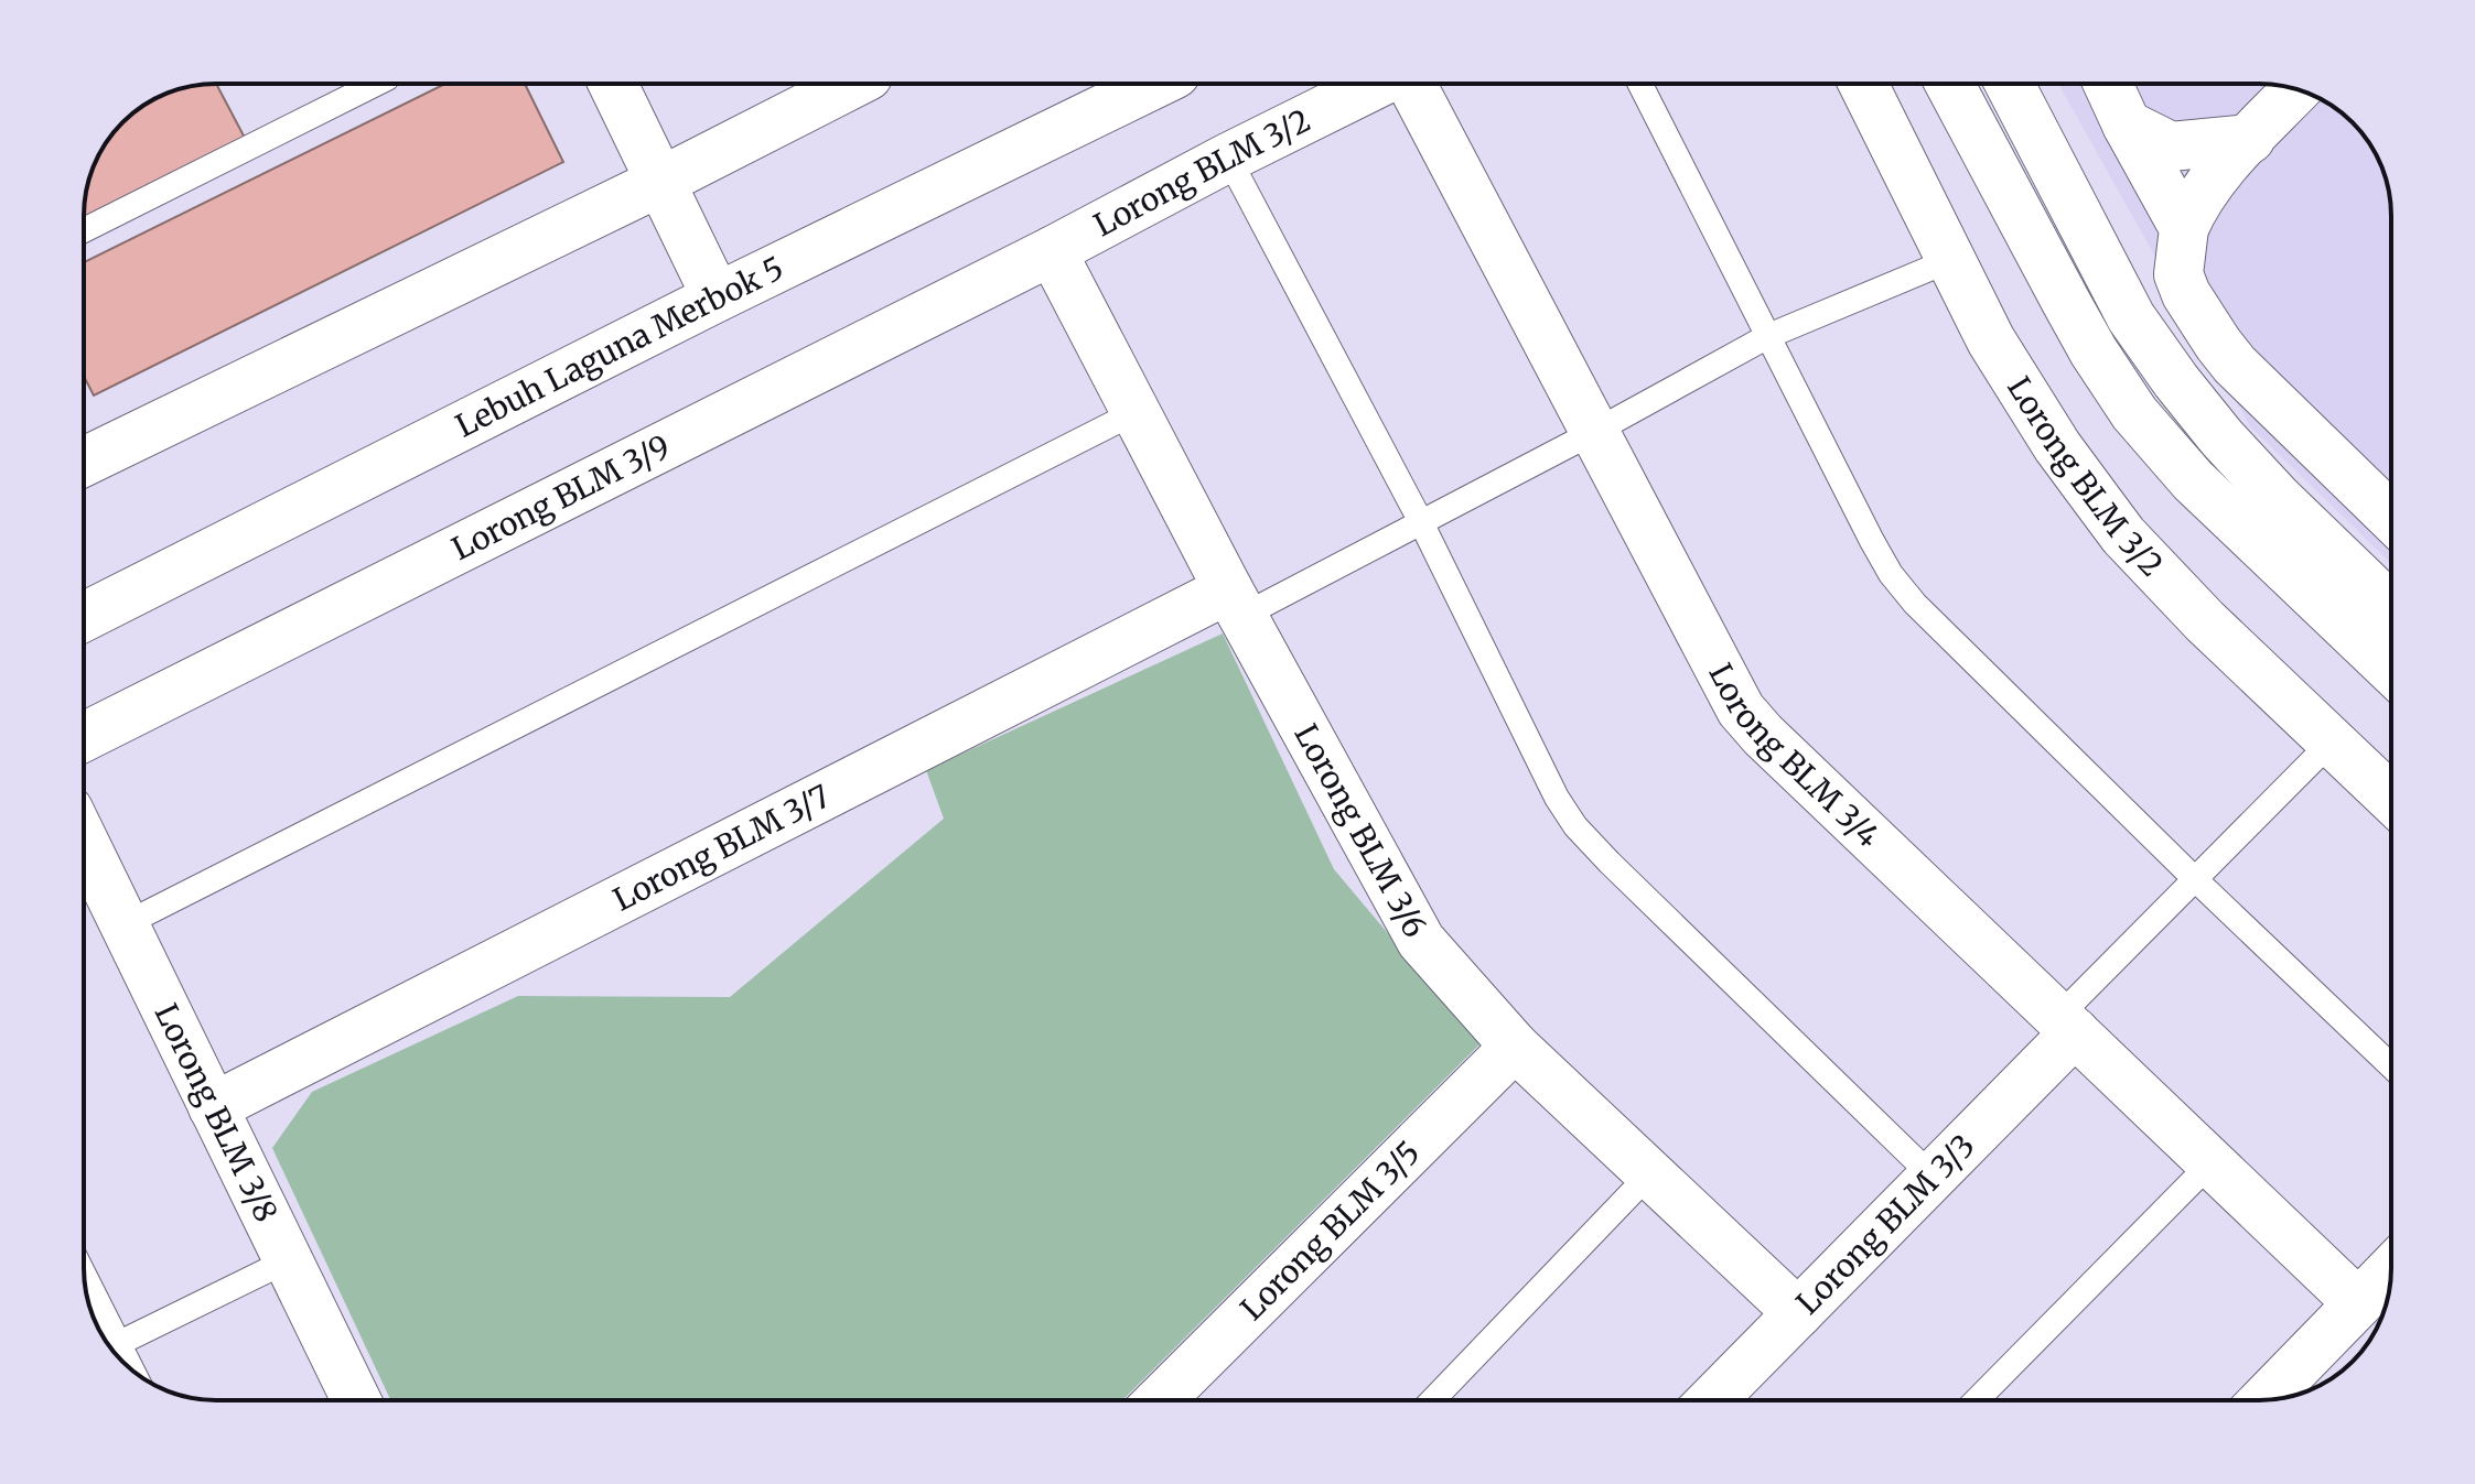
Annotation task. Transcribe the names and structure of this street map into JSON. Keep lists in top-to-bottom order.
{
  "streets": {
    "street": [
      "Lorong BLM 3/2",
      "Lebuh Laguna Merbok 5",
      "Lorong BLM 3/9",
      "Lorong BLM 3/4",
      "Lorong BLM 3/6",
      "Lorong BLM 3/7",
      "Lorong BLM 3/8",
      "Lorong BLM 3/3",
      "Lorong BLM 3/5"
    ]
  },
  "crossings": [
    ["Lorong BLM 3/2", "Lorong BLM 3/9"],
    ["Lorong BLM 3/2", "Lorong BLM 3/6"],
    ["Lorong BLM 3/9", "Lorong BLM 3/6"],
    ["Lorong BLM 3/4", "Lorong BLM 3/3"],
    ["Lorong BLM 3/6", "Lorong BLM 3/7"],
    ["Lorong BLM 3/6", "Lorong BLM 3/3"],
    ["Lorong BLM 3/6", "Lorong BLM 3/5"],
    ["Lorong BLM 3/7", "Lorong BLM 3/8"]
  ]
}
